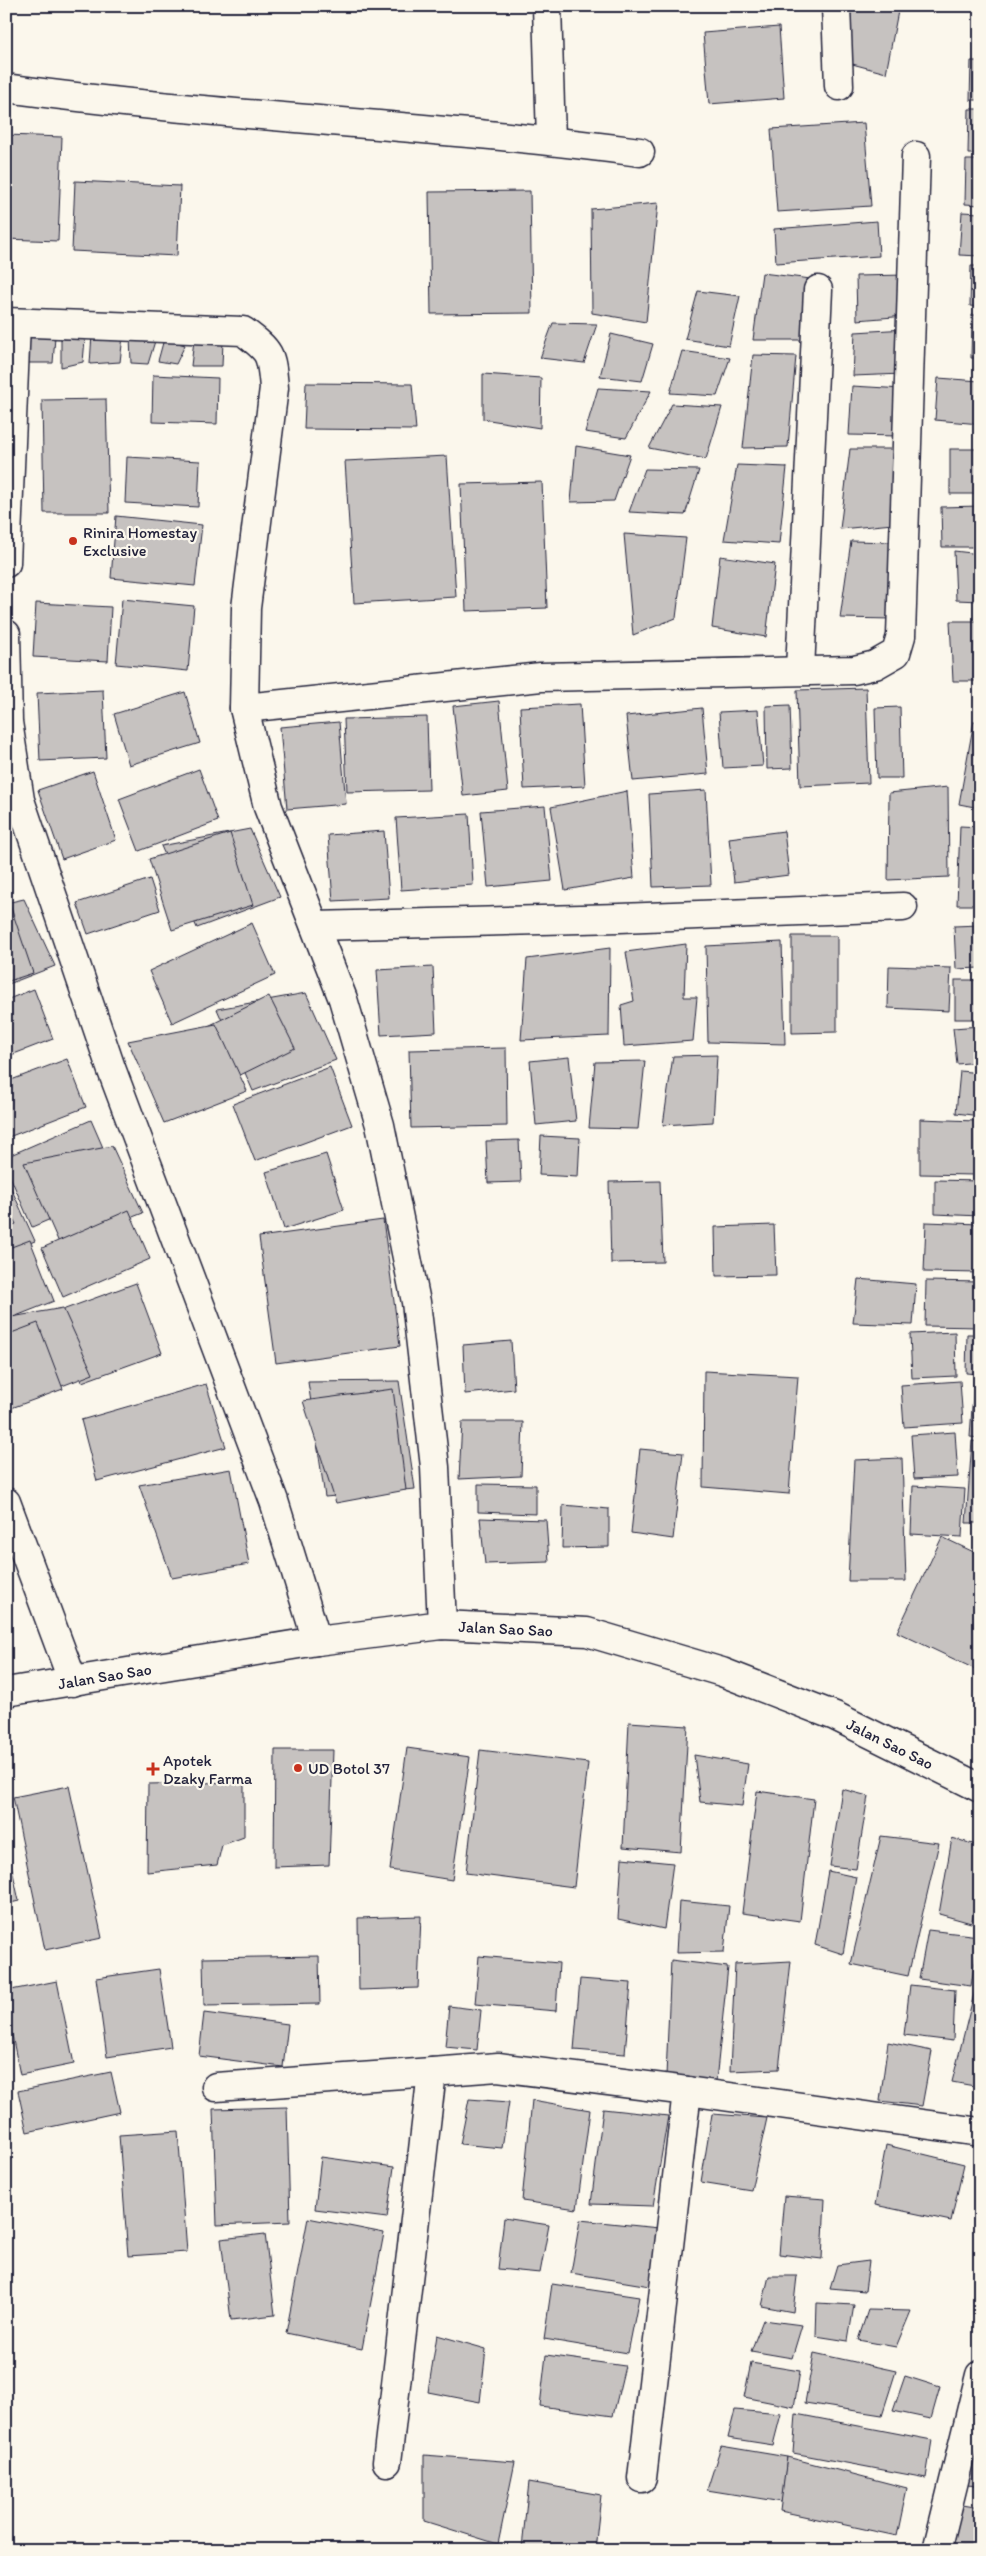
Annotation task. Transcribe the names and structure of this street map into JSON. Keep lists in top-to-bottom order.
{
  "streets": {
    "street": ["Jalan Sao Sao"]
  },
  "places": {
    "other": ["Rinira Homestay Exclusive", "UD Botol 37"],
    "health": ["Apotek Dzaky Farma"]
  }
}
